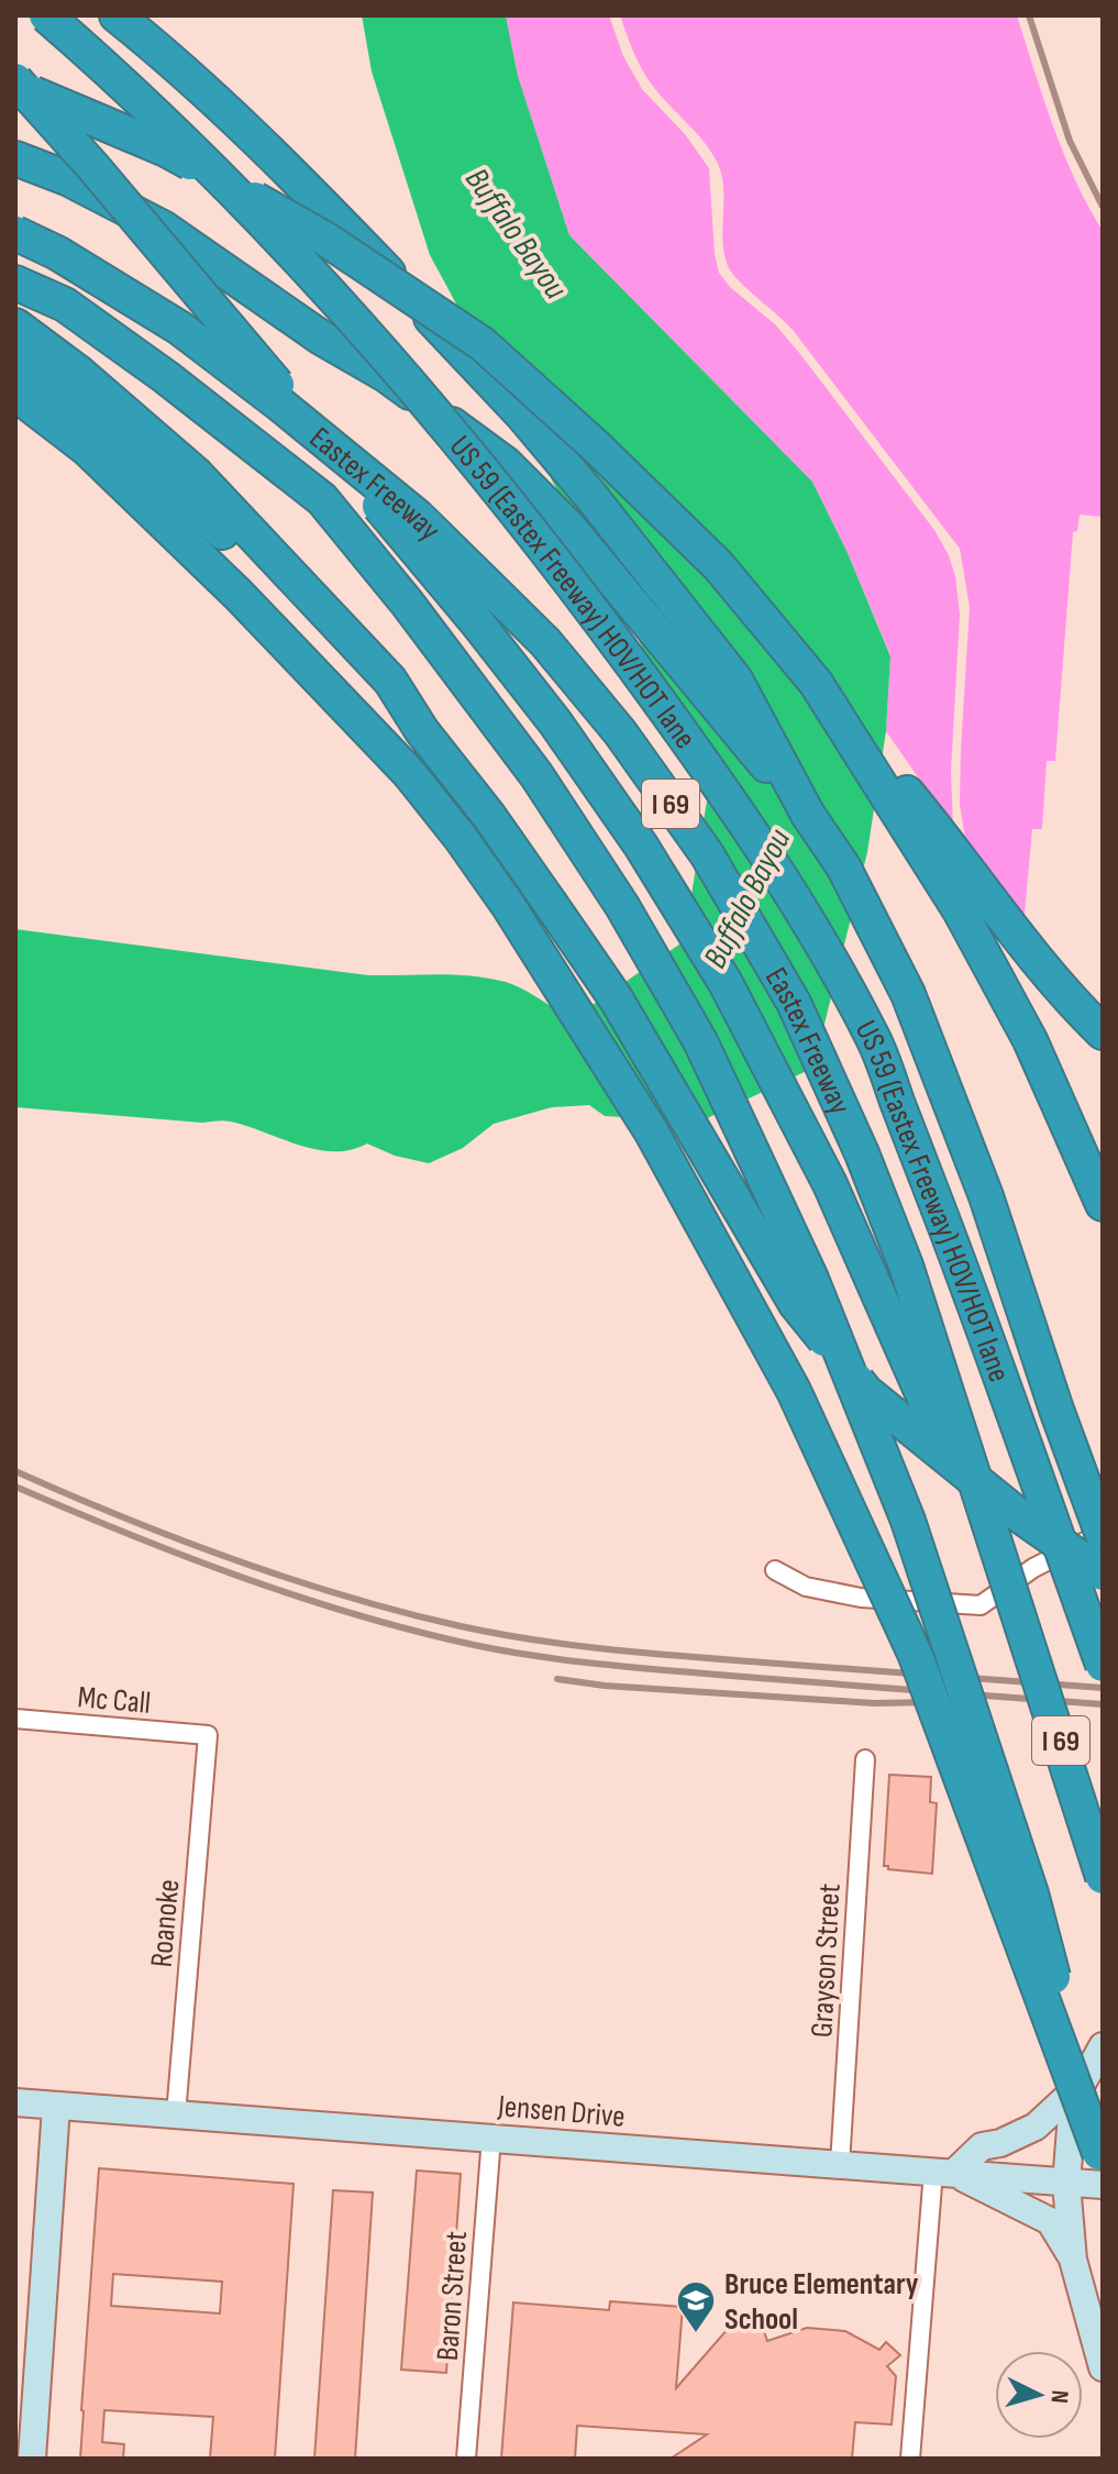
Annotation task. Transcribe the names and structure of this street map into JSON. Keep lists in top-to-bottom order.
{
  "streets": {
    "highway": ["Eastex Freeway", "US 59 (Eastex Freeway) HOV/HOT lane", "I 69"],
    "main road": ["Jensen Drive"],
    "street": [
      "Mc Call",
      "Roanoke",
      "Grayson Street",
      "Baron Street"
    ]
  },
  "crossings": [
    ["Mc Call", "Roanoke"],
    ["Roanoke", "Jensen Drive"],
    ["Grayson Street", "Jensen Drive"],
    ["Jensen Drive", "Baron Street"]
  ],
  "water": ["Buffalo Bayou"],
  "places": {
    "school or university": ["Bruce Elementary School"]
  },
  "north": "right"
}
